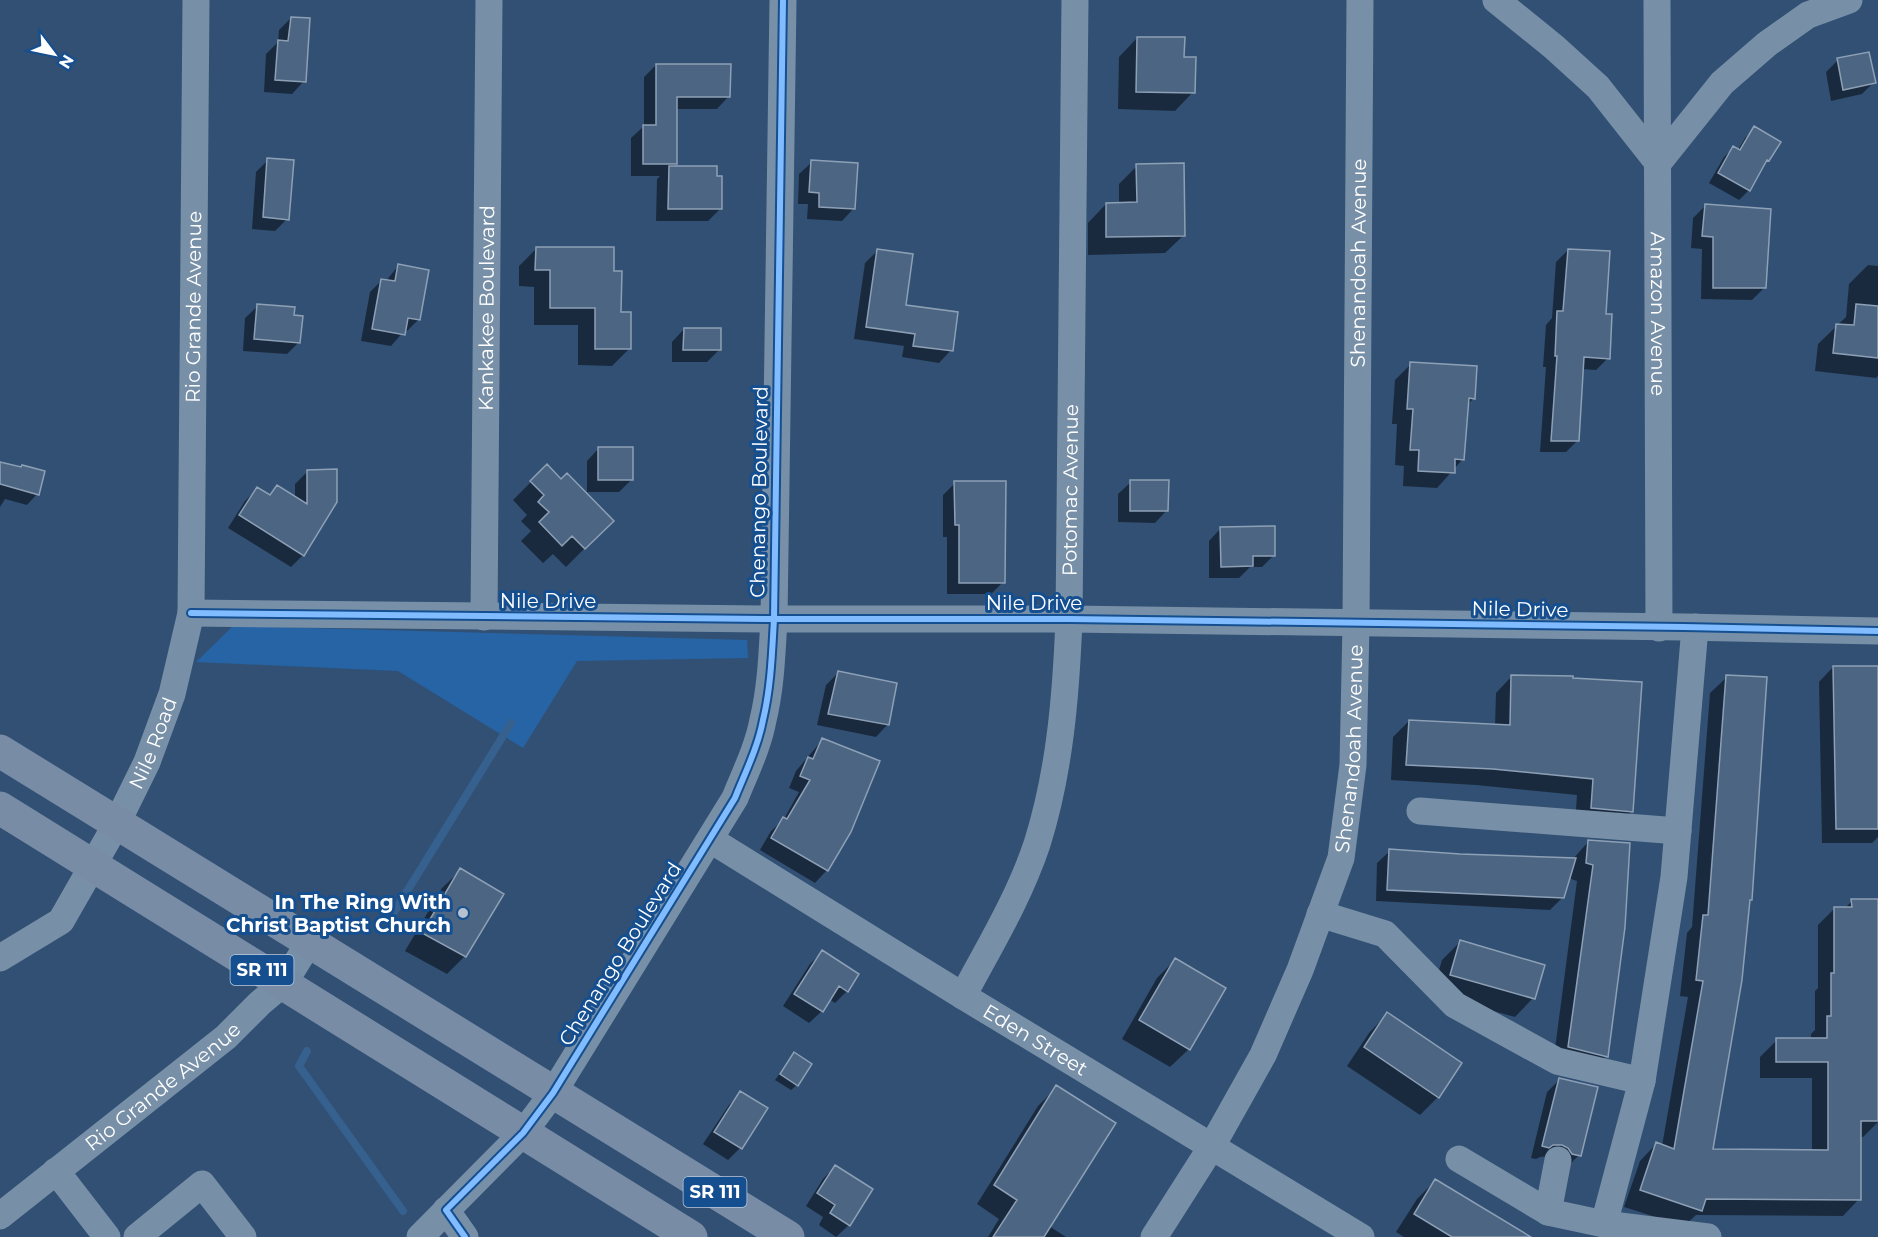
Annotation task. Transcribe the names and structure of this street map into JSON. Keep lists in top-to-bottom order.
{
  "streets": {
    "main road": ["SR 111"],
    "street": [
      "Shenandoah Avenue",
      "Rio Grande Avenue",
      "Kankakee Boulevard",
      "Amazon Avenue",
      "Potomac Avenue",
      "Chenango Boulevard",
      "Nile Drive",
      "Nile Road",
      "Eden Street"
    ]
  },
  "crossings": [
    ["Shenandoah Avenue", "Nile Drive"],
    ["Shenandoah Avenue", "Eden Street"],
    ["Rio Grande Avenue", "Nile Drive"],
    ["Rio Grande Avenue", "Nile Road"],
    ["Rio Grande Avenue", "SR 111"],
    ["Kankakee Boulevard", "Nile Drive"],
    ["Amazon Avenue", "Nile Drive"],
    ["Potomac Avenue", "Nile Drive"],
    ["Potomac Avenue", "Eden Street"],
    ["Chenango Boulevard", "Nile Drive"],
    ["Chenango Boulevard", "SR 111"],
    ["Chenango Boulevard", "Eden Street"],
    ["Nile Drive", "Nile Road"],
    ["Nile Road", "SR 111"]
  ],
  "places": ["In The Ring With Christ Baptist Church"],
  "north": "bottom right"
}
